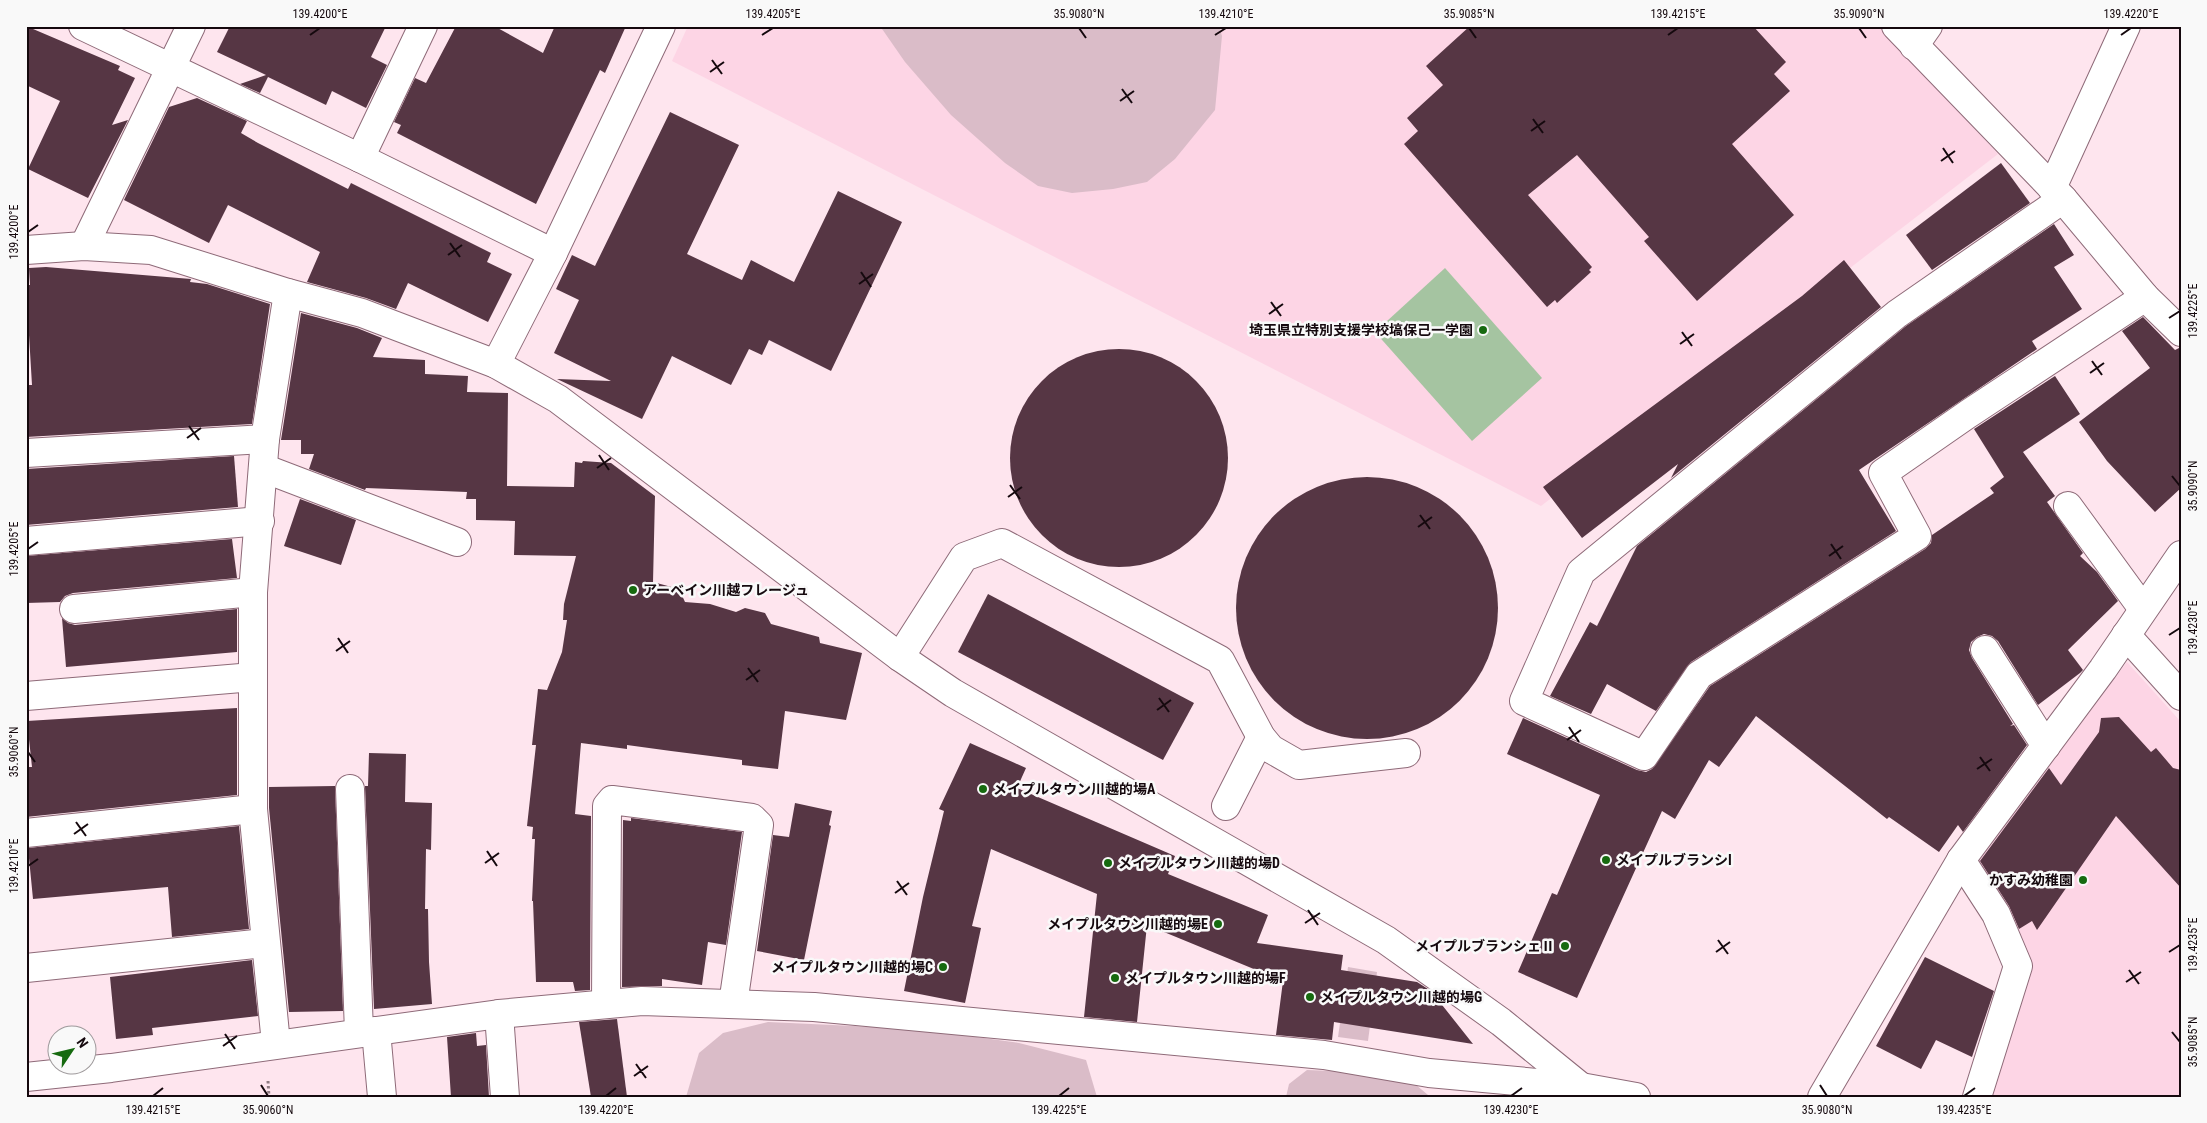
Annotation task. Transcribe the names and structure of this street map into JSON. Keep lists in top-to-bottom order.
{
  "places": [
    "埼玉県立特別支援学校塙保己一学園",
    "アーベイン川越フレージュ",
    "メイプルタウン川越的場A",
    "メイプルブランシI",
    "メイプルタウン川越的場D",
    "かすみ幼稚園",
    "メイプルタウン川越的場E",
    "メイプルブランシェⅡ",
    "メイプルタウン川越的場C",
    "メイプルタウン川越的場F",
    "メイプルタウン川越的場G"
  ],
  "north": "top right",
  "coordinates": [
    "139.4200°E",
    "139.4205°E",
    "35.9080°N",
    "139.4210°E",
    "35.9085°N",
    "139.4215°E",
    "35.9090°N",
    "139.4220°E",
    "139.4225°E",
    "139.4230°E",
    "35.9060°N",
    "139.4235°E"
  ]
}
